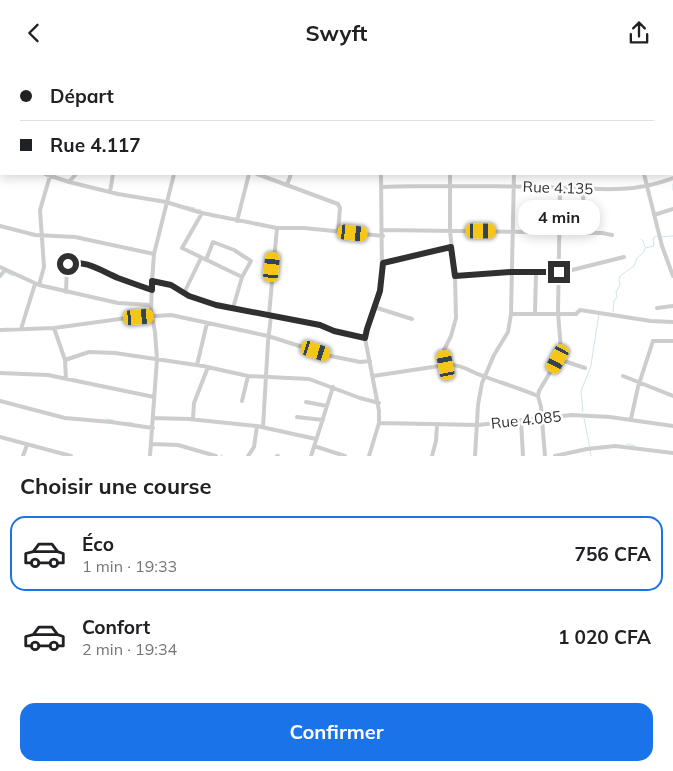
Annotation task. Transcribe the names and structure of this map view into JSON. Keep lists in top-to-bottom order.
{
  "streets": {
    "street": ["Rue 4.135", "Rue 4.085"]
  },
  "page": {
    "header": "Swyft",
    "banner": ["Départ", "Rue 4.117"],
    "bubble": "4 min",
    "heading": "Choisir une course",
    "list": [
      {
        "name": "Éco",
        "note": "1 min · 19:33",
        "value": "756 CFA"
      },
      {
        "name": "Confort",
        "note": "2 min · 19:34",
        "value": "1 020 CFA"
      }
    ],
    "buttons": "Confirmer"
  }
}
